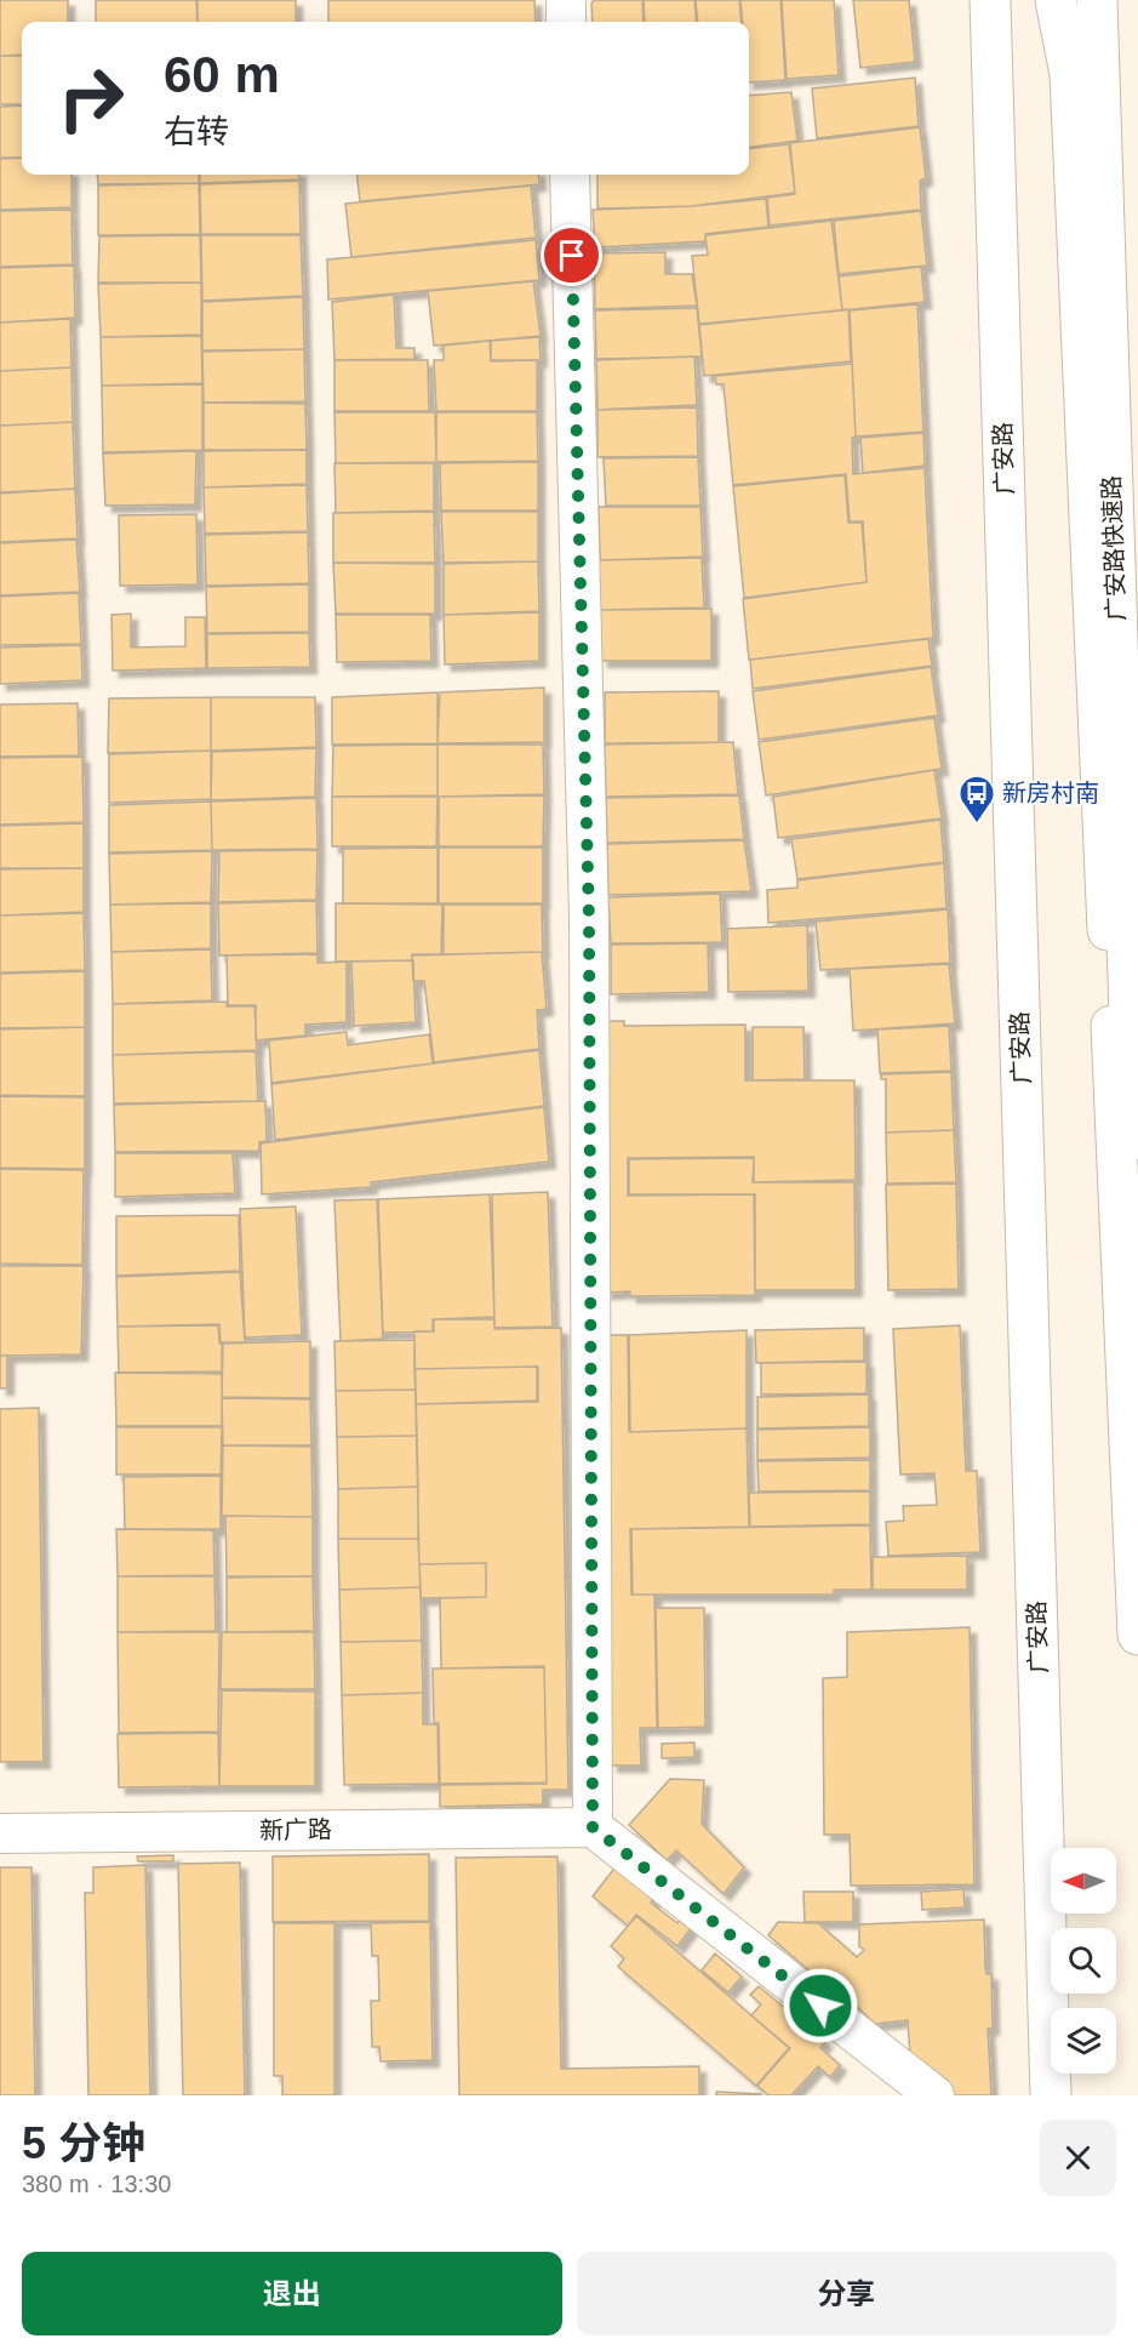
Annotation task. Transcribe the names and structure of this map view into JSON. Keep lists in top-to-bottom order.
{
  "streets": {
    "main road": ["广安路", "广安路快速路"],
    "street": ["新广路"]
  },
  "places": {
    "bus stop": ["新房村南"]
  },
  "north": "left",
  "page": {
    "turn": ["60 m", "右转"],
    "heading": ["5 分钟", "380 m · 13:30"],
    "buttons": ["退出", "分享"]
  }
}
